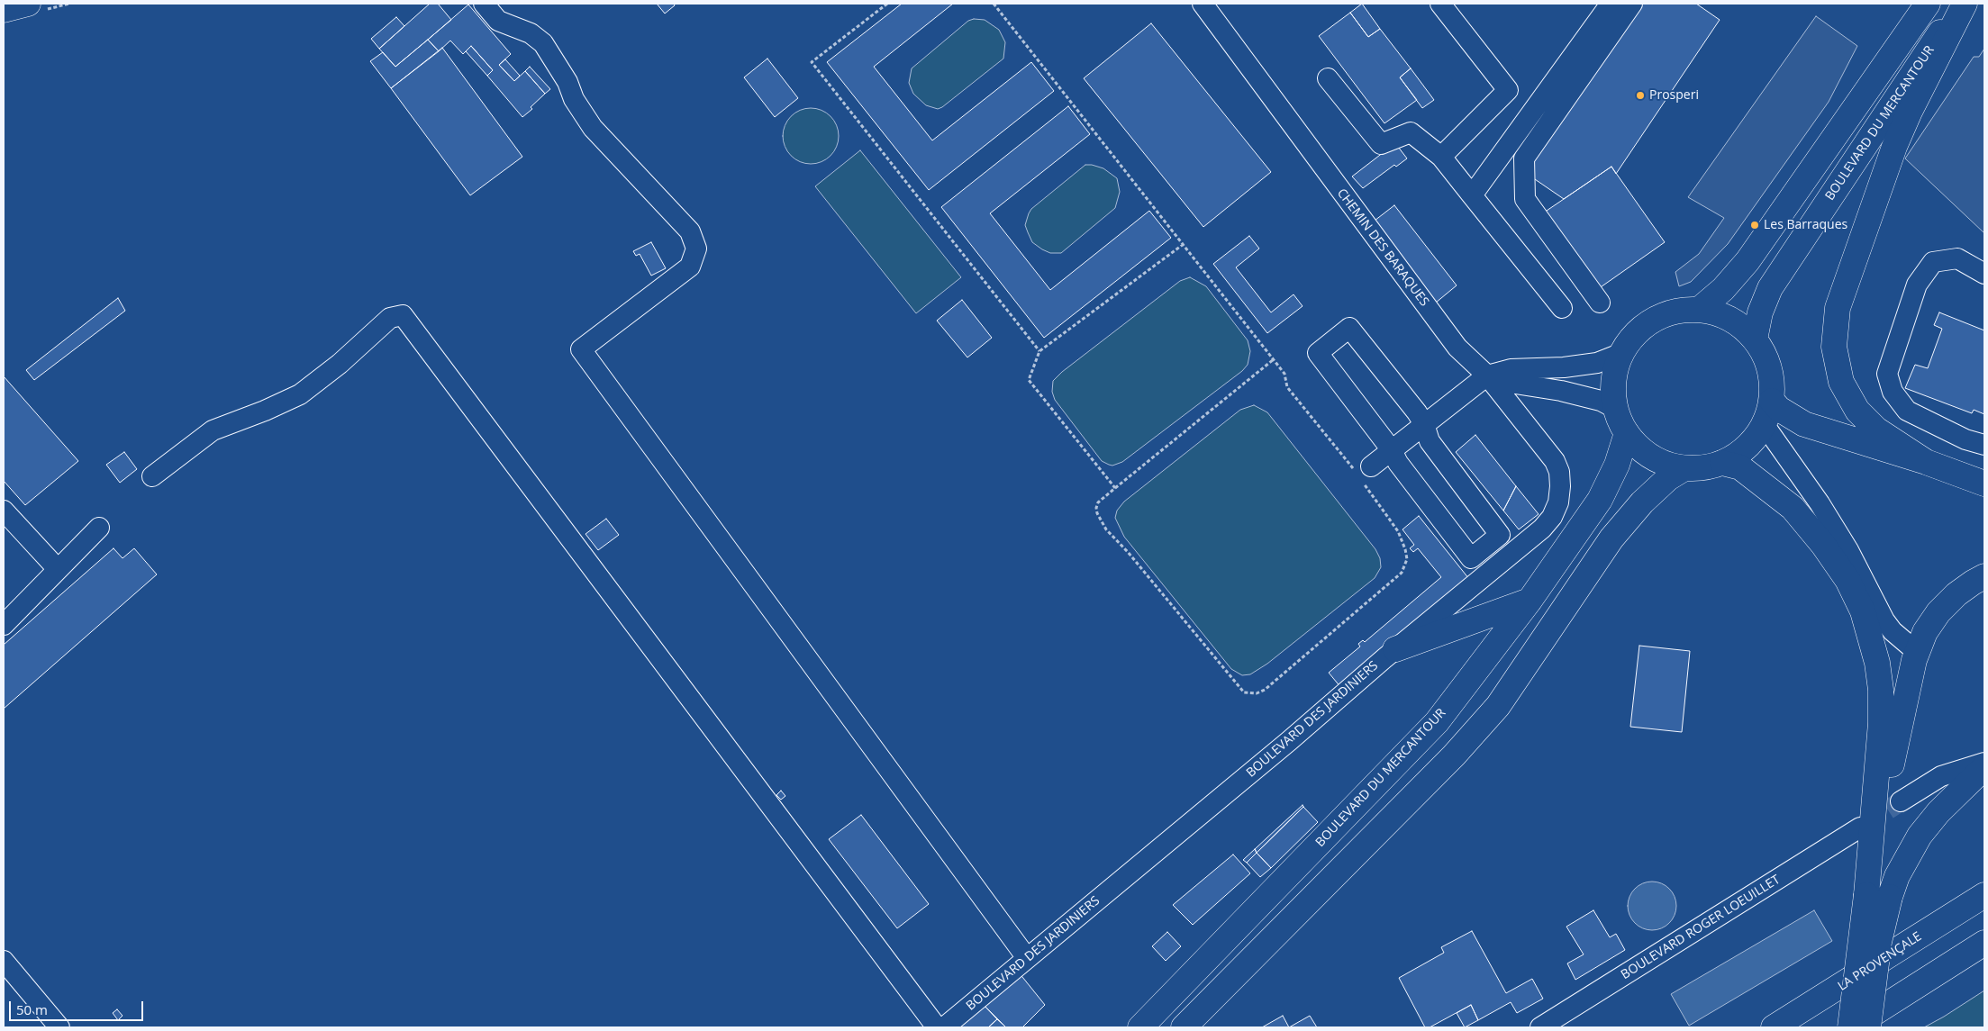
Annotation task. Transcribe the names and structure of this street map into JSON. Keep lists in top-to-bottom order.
{
  "streets": {
    "main road": ["BOULEVARD DU MERCANTOUR", "LA PROVENÇALE"],
    "street": ["CHEMIN DES BARAQUES", "BOULEVARD DES JARDINIERS", "BOULEVARD ROGER LOEUILLET"]
  },
  "crossings": [
    ["CHEMIN DES BARAQUES", "BOULEVARD DES JARDINIERS"]
  ],
  "places": ["Prosperi", "Les Barraques"],
  "scale_bar": "50 m"
}
